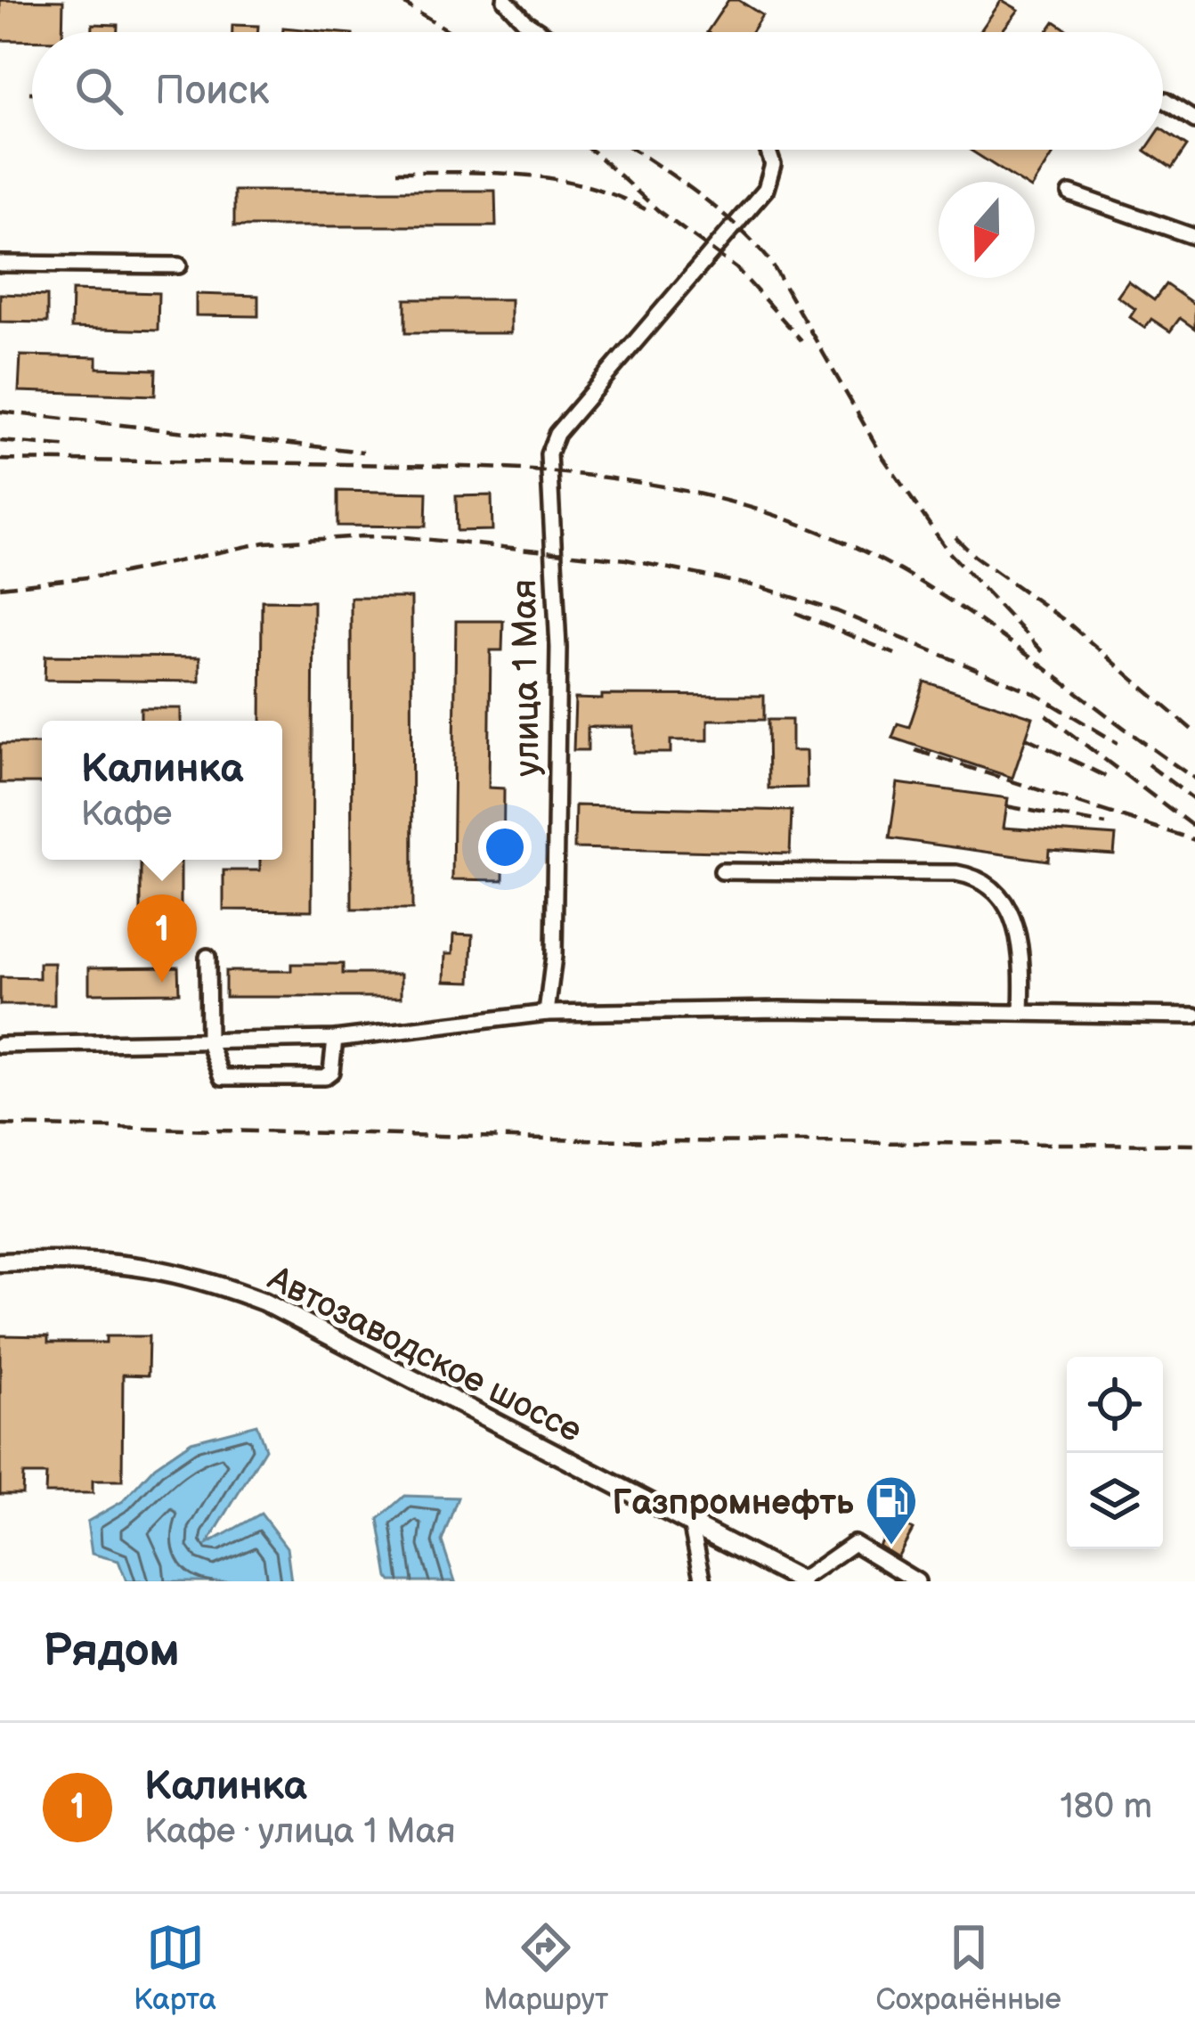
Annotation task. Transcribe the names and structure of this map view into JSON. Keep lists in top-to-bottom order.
{
  "streets": {
    "main road": ["Автозаводское шоссе"],
    "street": ["улица 1 Мая"]
  },
  "places": {
    "fuel station": ["Газпромнефть"]
  },
  "north": "bottom",
  "page": {
    "search": "Поиск",
    "popup": ["Калинка", "Кафе"],
    "pins": "1",
    "heading": "Рядом",
    "list": [
      {
        "mark": "1",
        "name": "Калинка",
        "note": "Кафе · улица 1 Мая",
        "value": "180 m"
      }
    ],
    "nav": ["Карта", "Маршрут", "Сохранённые"]
  }
}
